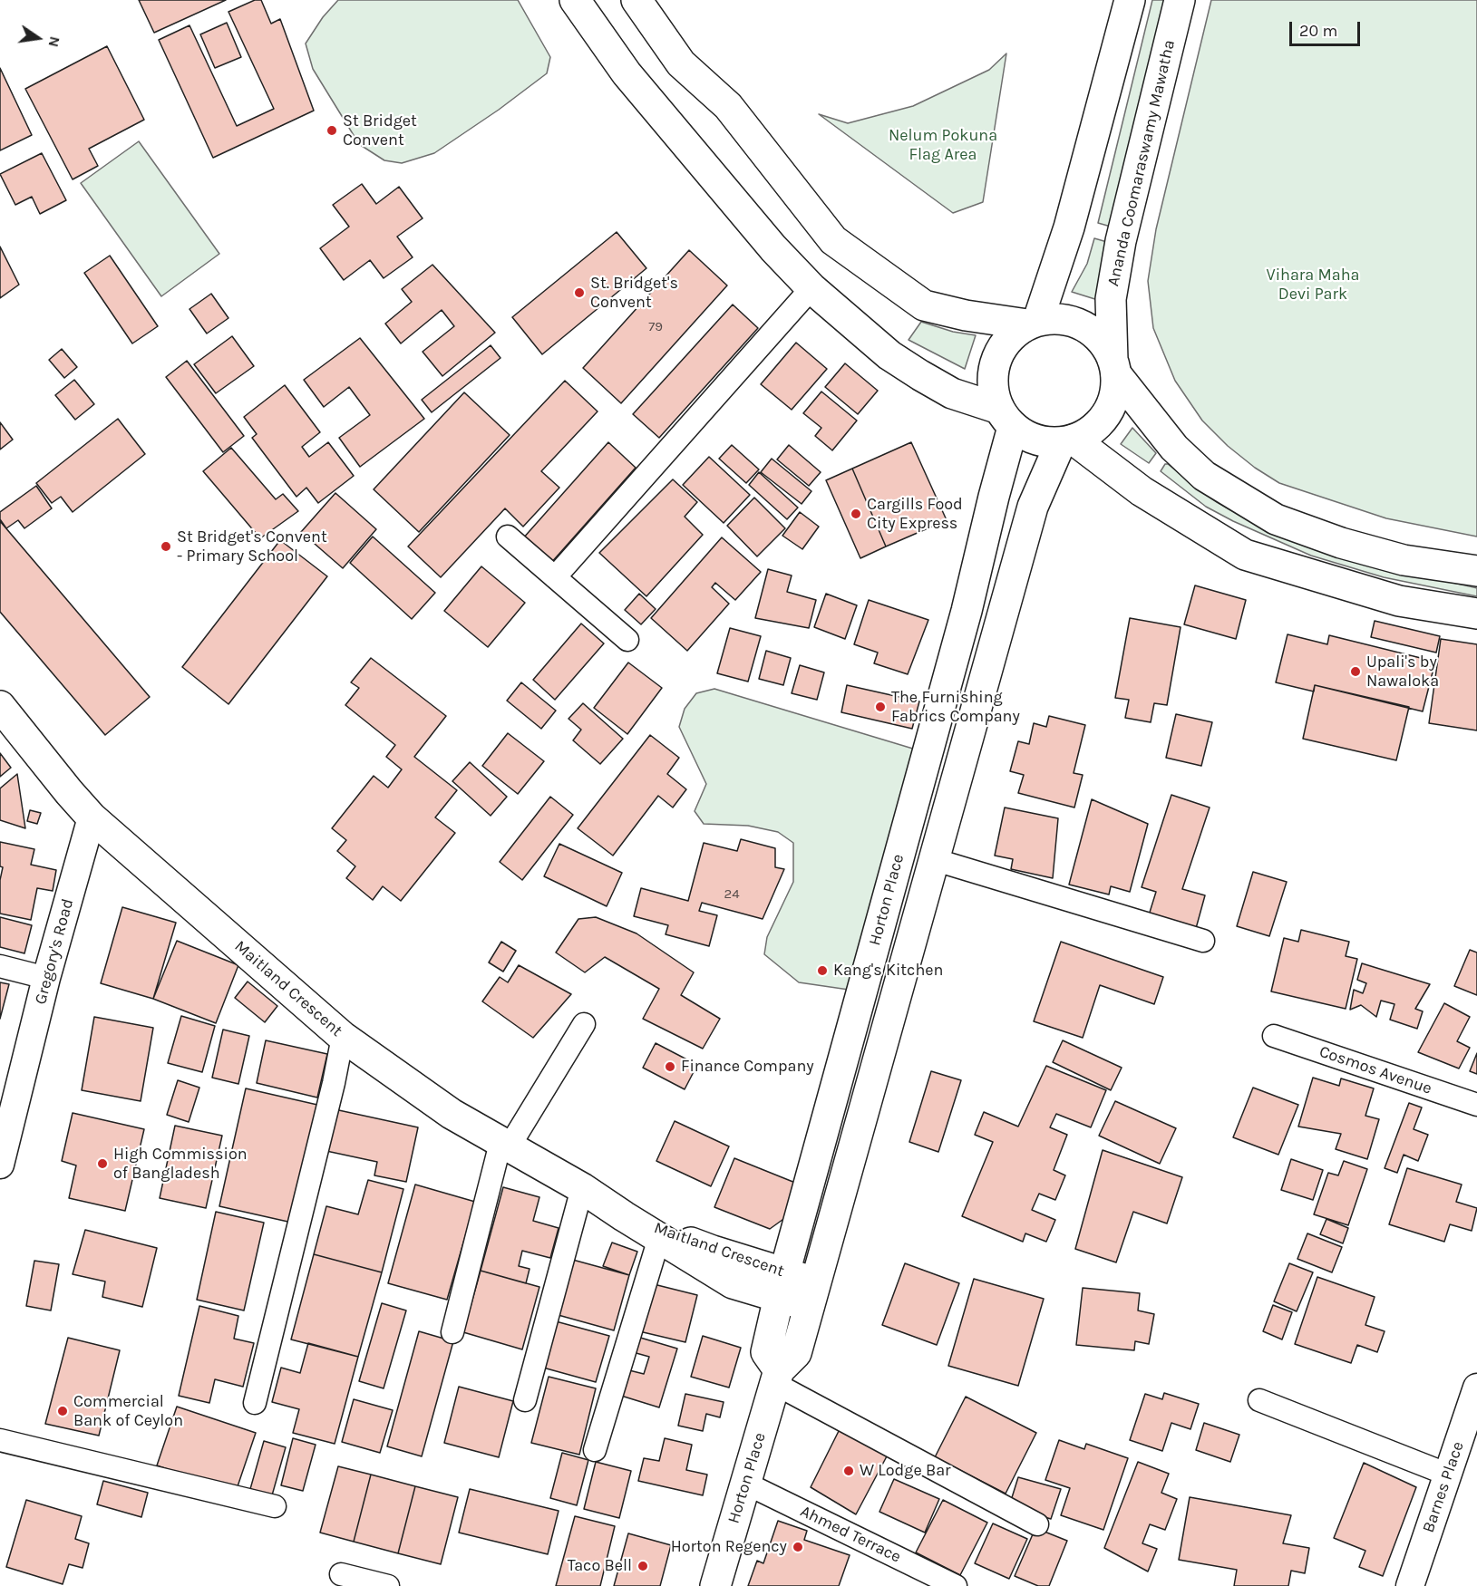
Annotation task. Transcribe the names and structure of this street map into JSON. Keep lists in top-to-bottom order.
{
  "streets": {
    "main road": ["Ananda Coomaraswamy Mawatha", "Horton Place", "Maitland Crescent"],
    "street": [
      "Gregory's Road",
      "Cosmos Avenue",
      "Barnes Place",
      "Ahmed Terrace"
    ]
  },
  "crossings": [
    ["Ananda Coomaraswamy Mawatha", "Horton Place"],
    ["Horton Place", "Maitland Crescent"],
    ["Horton Place", "Ahmed Terrace"],
    ["Gregory's Road", "Maitland Crescent"]
  ],
  "parks": ["Nelum Pokuna Flag Area", "Vihara Maha Devi Park"],
  "places": [
    "St Bridget Convent",
    "St. Bridget's Convent",
    "Cargills Food City Express",
    "St Bridget's Convent - Primary School",
    "Upali's by Nawaloka",
    "The Furnishing Fabrics Company",
    "Kang's Kitchen",
    "Finance Company",
    "High Commission of Bangladesh",
    "Commercial Bank of Ceylon",
    "W Lodge Bar",
    "Horton Regency",
    "Taco Bell"
  ],
  "house_numbers": ["79", "24"],
  "scale_bar": "20 m",
  "north": "right"
}
